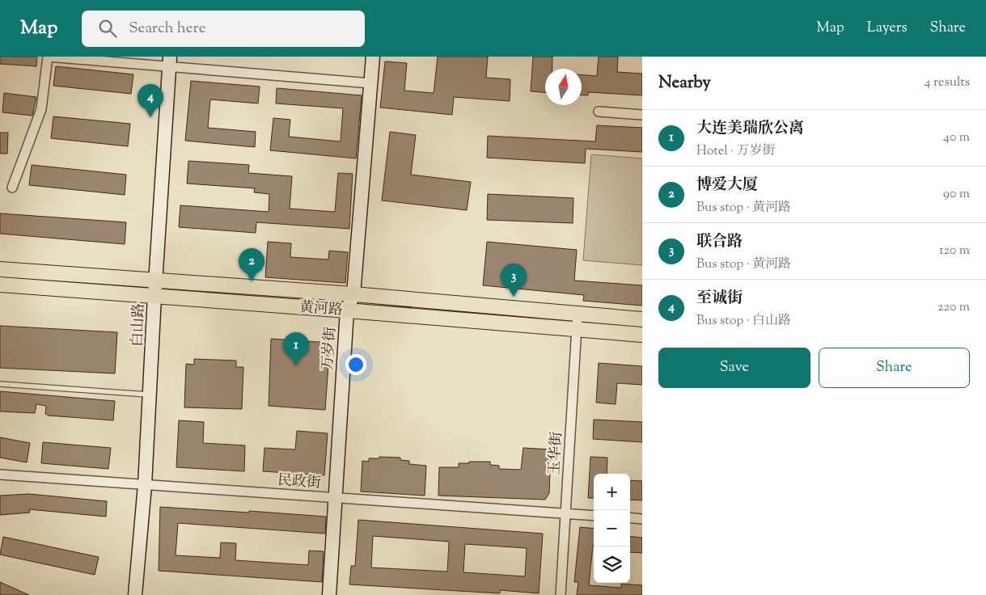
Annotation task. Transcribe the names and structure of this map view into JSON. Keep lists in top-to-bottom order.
{
  "streets": {
    "main road": ["黄河路"],
    "street": [
      "白山路",
      "万岁街",
      "玉华街",
      "民政街"
    ]
  },
  "crossings": [
    ["黄河路", "白山路"],
    ["黄河路", "万岁街"],
    ["黄河路", "玉华街"],
    ["白山路", "民政街"],
    ["万岁街", "民政街"],
    ["玉华街", "民政街"]
  ],
  "north": "top",
  "page": {
    "header": "Map",
    "search": "Search here",
    "nav": ["Map", "Layers", "Share"],
    "heading": ["Nearby", "4 results"],
    "pins": [
      "4",
      "2",
      "3",
      "1"
    ],
    "list": [
      {
        "mark": "1",
        "name": "大连美瑞欣公离",
        "note": "Hotel · 万岁街",
        "value": "40 m"
      },
      {
        "mark": "2",
        "name": "博爱大厦",
        "note": "Bus stop · 黄河路",
        "value": "90 m"
      },
      {
        "mark": "3",
        "name": "联合路",
        "note": "Bus stop · 黄河路",
        "value": "120 m"
      },
      {
        "mark": "4",
        "name": "至诚街",
        "note": "Bus stop · 白山路",
        "value": "220 m"
      }
    ],
    "buttons": ["Save", "Share"],
    "map_buttons": ["+", "−"]
  }
}
